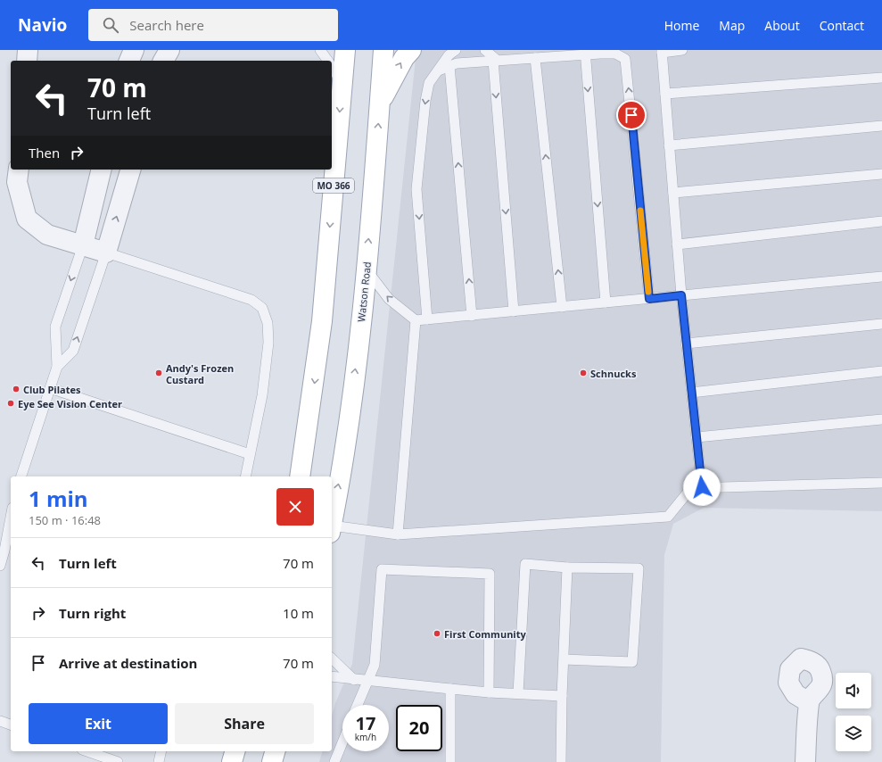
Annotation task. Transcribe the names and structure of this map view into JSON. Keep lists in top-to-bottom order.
{
  "streets": {
    "main road": ["MO 366", "Watson Road"]
  },
  "places": [
    "Andy's Frozen Custard",
    "Schnucks",
    "Club Pilates",
    "Eye See Vision Center",
    "First Community"
  ],
  "page": {
    "header": "Navio",
    "search": "Search here",
    "nav": [
      "Home",
      "Map",
      "About",
      "Contact"
    ],
    "turn": ["70 m", "Turn left"],
    "then": "Then",
    "heading": ["1 min", "150 m · 16:48"],
    "list": [
      {
        "name": "Turn left",
        "value": "70 m"
      },
      {
        "name": "Turn right",
        "value": "10 m"
      },
      {
        "name": "Arrive at destination",
        "value": "70 m"
      }
    ],
    "buttons": ["Exit", "Share"],
    "speed": "17 km/h",
    "limit": "20"
  }
}
